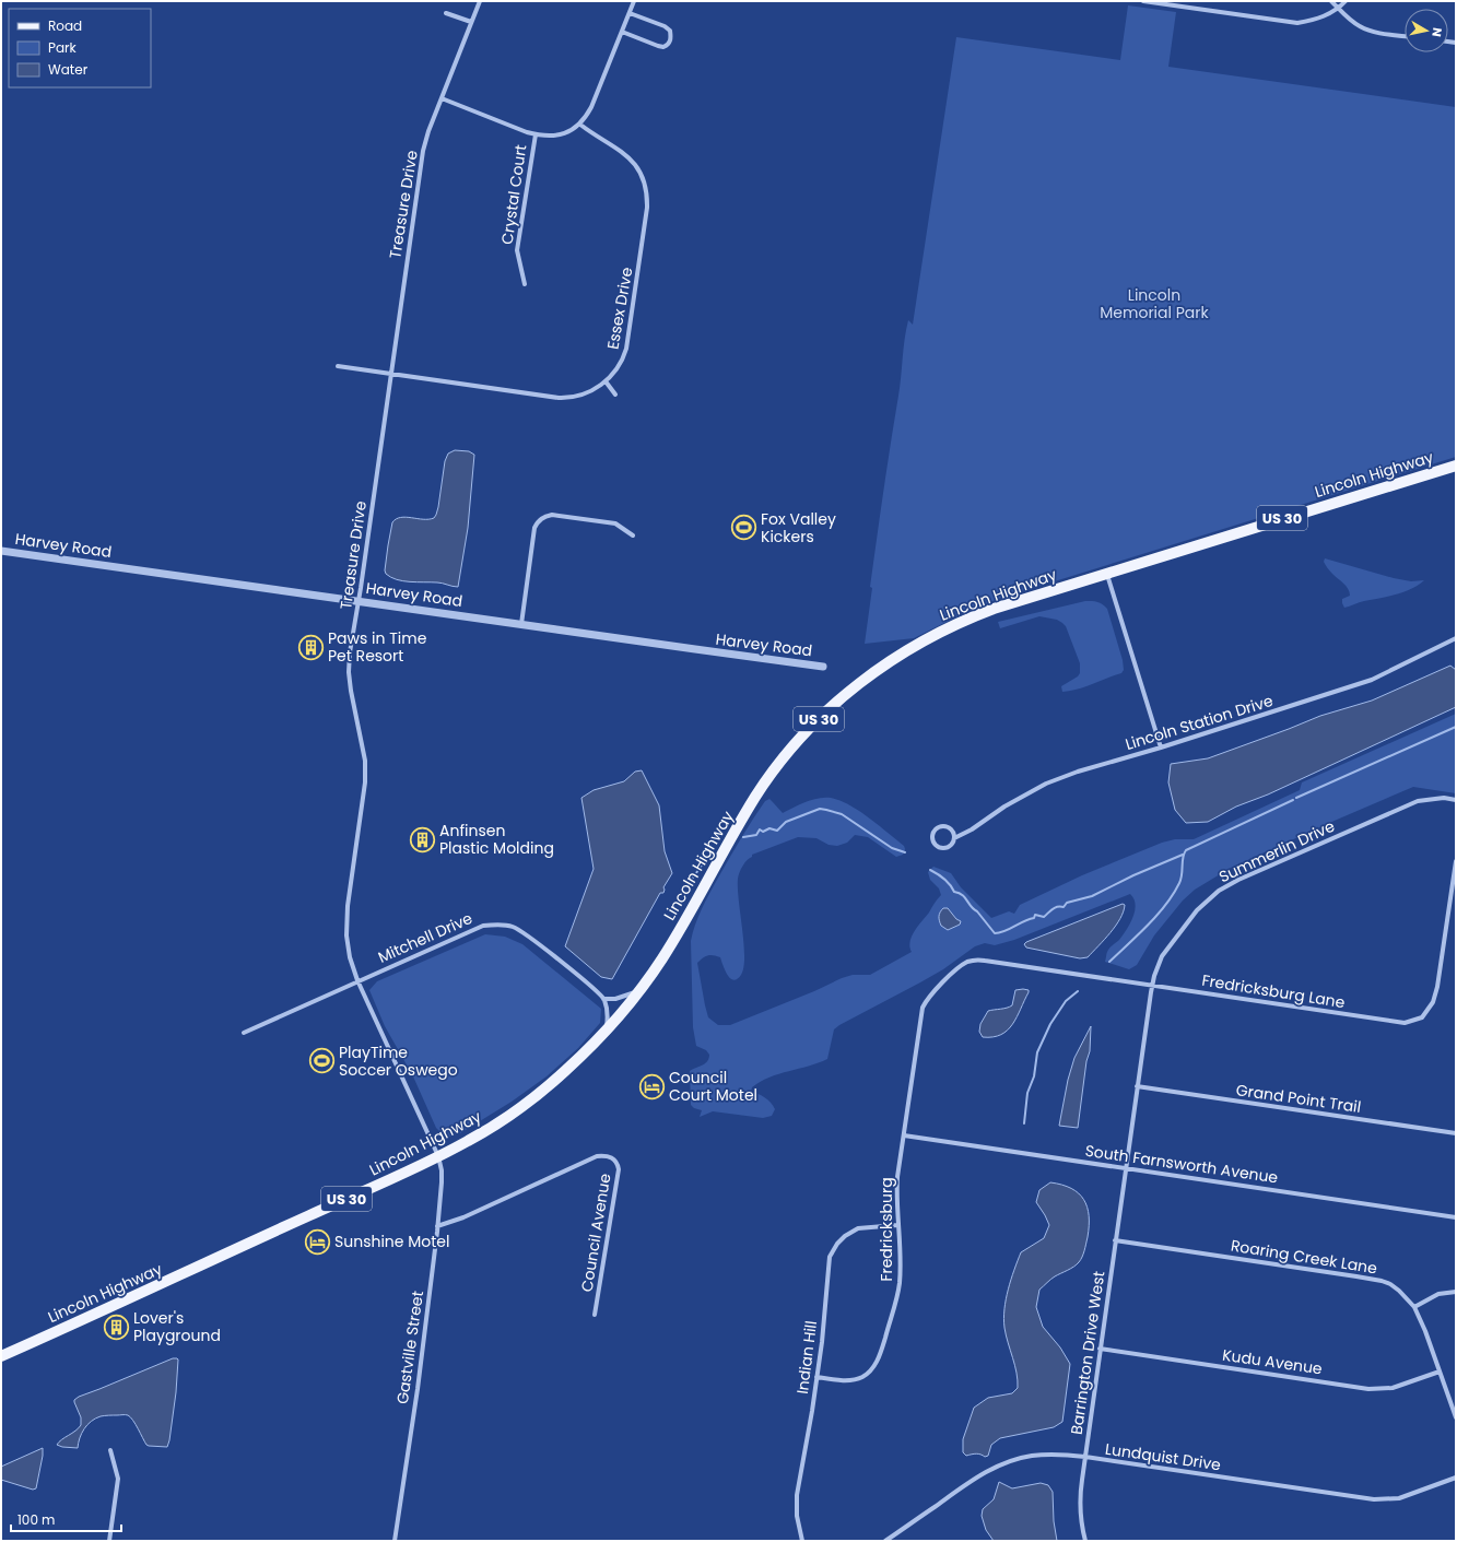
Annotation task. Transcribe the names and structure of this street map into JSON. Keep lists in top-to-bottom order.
{
  "streets": {
    "main road": ["Lincoln Highway", "US 30"],
    "street": [
      "Crystal Court",
      "Treasure Drive",
      "Essex Drive",
      "Harvey Road",
      "Lincoln Station Drive",
      "Summerlin Drive",
      "Mitchell Drive",
      "Fredricksburg Lane",
      "Grand Point Trail",
      "South Farnsworth Avenue",
      "Fredricksburg",
      "Council Avenue",
      "Roaring Creek Lane",
      "Gastville Street",
      "Barrington Drive West",
      "Indian Hill",
      "Kudu Avenue",
      "Lundquist Drive"
    ]
  },
  "crossings": [
    ["Treasure Drive", "Essex Drive"],
    ["Treasure Drive", "Lincoln Highway"],
    ["Treasure Drive", "Harvey Road"],
    ["Treasure Drive", "Mitchell Drive"],
    ["Treasure Drive", "Gastville Street"],
    ["Lincoln Highway", "Gastville Street"],
    ["Summerlin Drive", "Fredricksburg Lane"],
    ["Summerlin Drive", "Grand Point Trail"],
    ["Summerlin Drive", "South Farnsworth Avenue"],
    ["Summerlin Drive", "Barrington Drive West"],
    ["Fredricksburg Lane", "Fredricksburg"],
    ["South Farnsworth Avenue", "Fredricksburg"],
    ["South Farnsworth Avenue", "Barrington Drive West"],
    ["Fredricksburg", "Indian Hill"],
    ["Council Avenue", "Gastville Street"],
    ["Roaring Creek Lane", "Barrington Drive West"],
    ["Roaring Creek Lane", "Kudu Avenue"],
    ["Barrington Drive West", "Kudu Avenue"],
    ["Barrington Drive West", "Lundquist Drive"]
  ],
  "parks": ["Lincoln Memorial Park"],
  "places": {
    "sports": ["Fox Valley Kickers", "PlayTime Soccer Oswego"],
    "building": ["Paws in Time Pet Resort", "Anfinsen Plastic Molding", "Lover's Playground"],
    "hotel": ["Council Court Motel", "Sunshine Motel"]
  },
  "legend": ["Road", "Park", "Water"],
  "scale_bar": "100 m",
  "north": "right"
}
